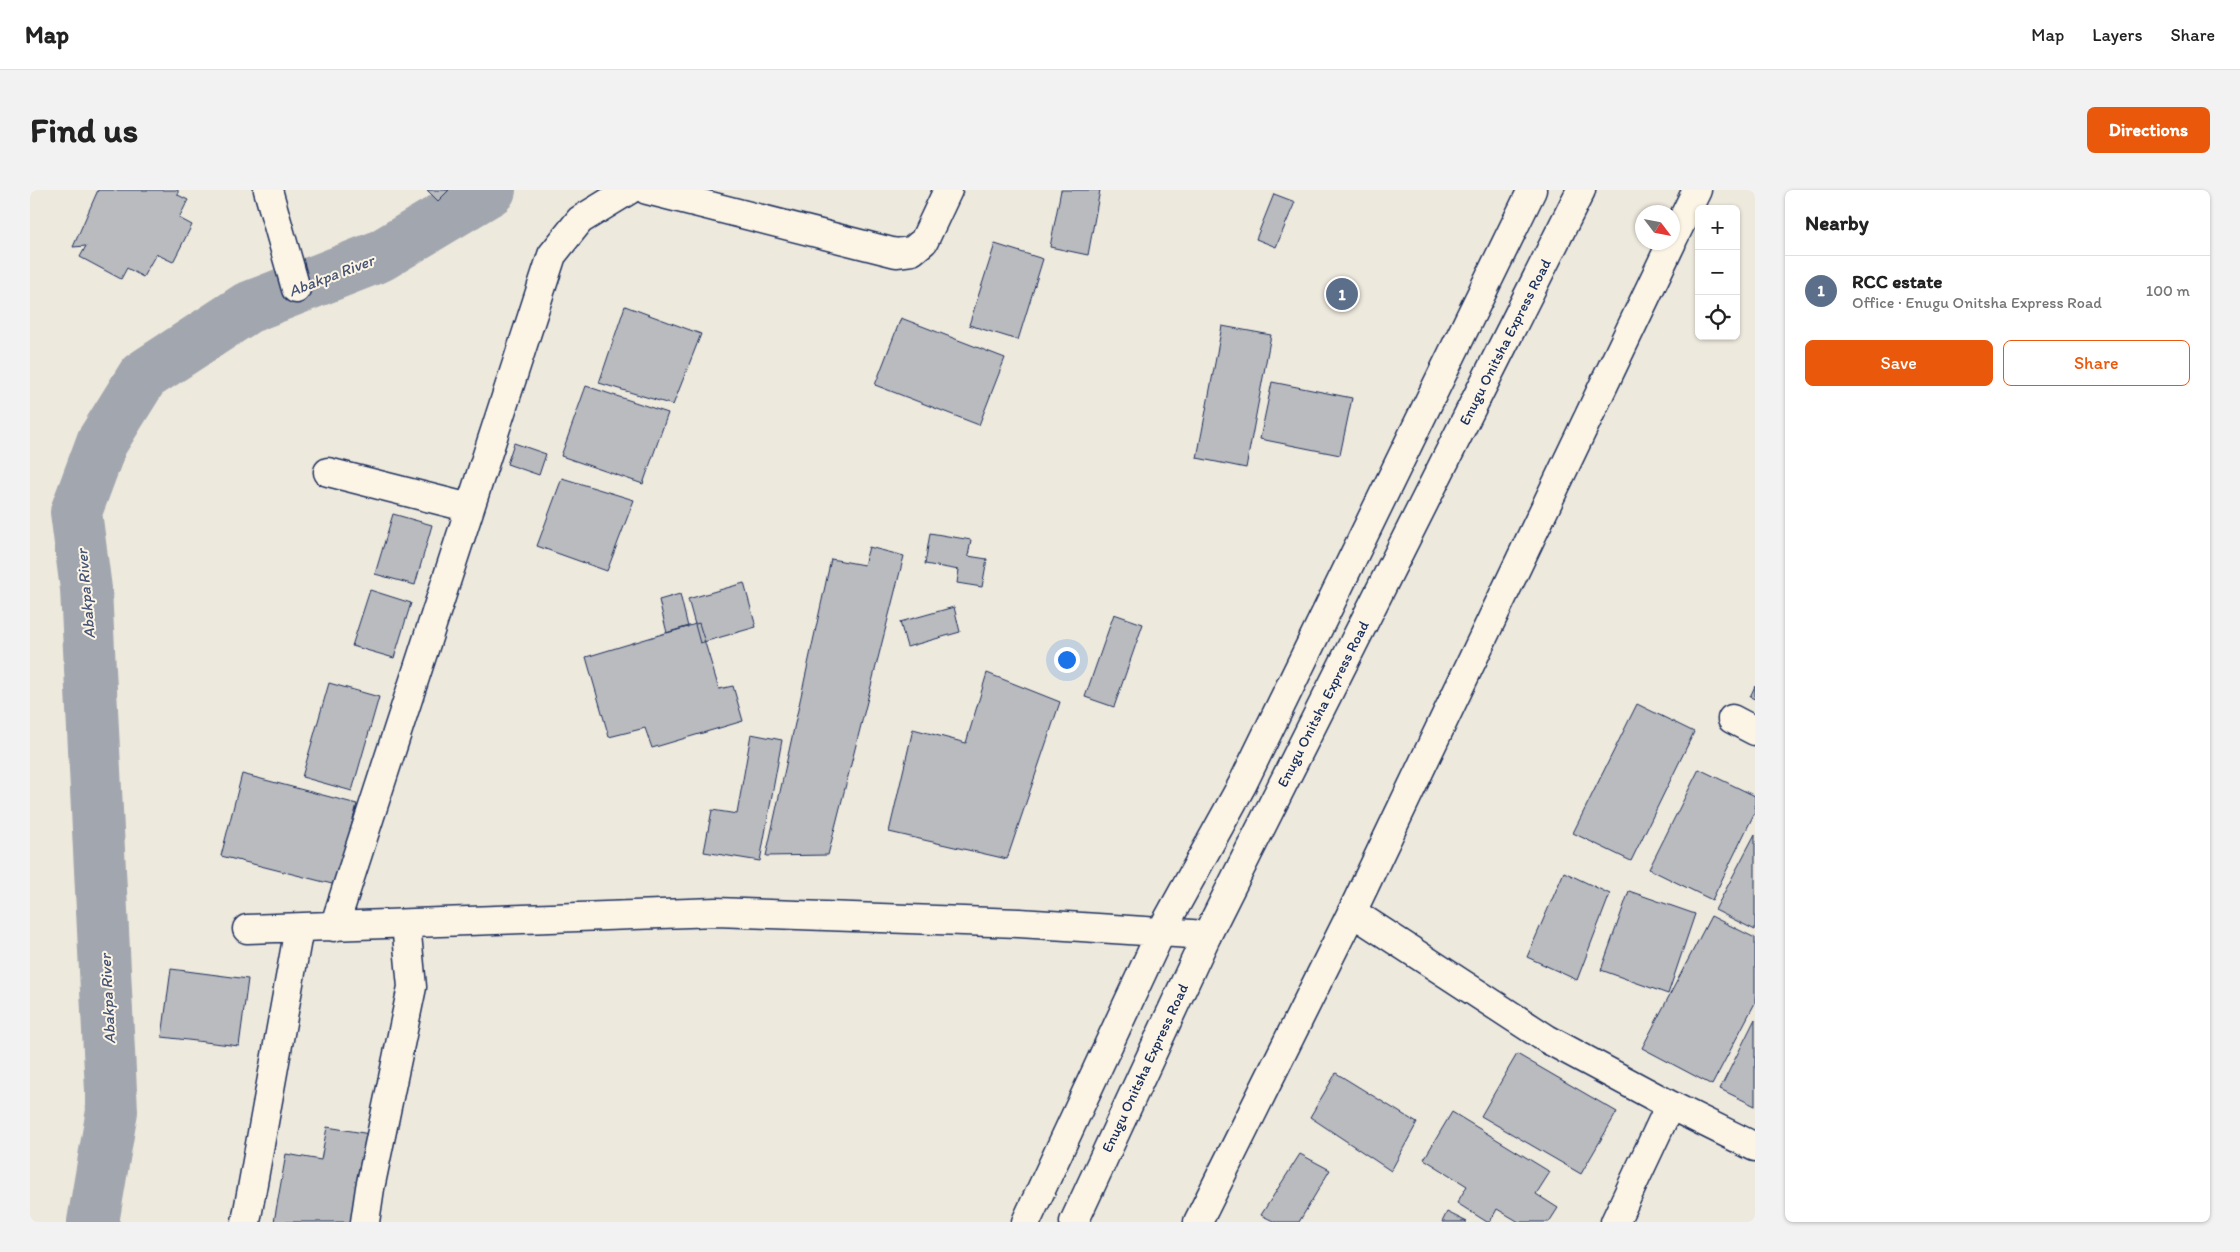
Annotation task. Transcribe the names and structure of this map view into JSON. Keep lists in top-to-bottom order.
{
  "streets": {
    "main road": ["Enugu Onitsha Express Road"]
  },
  "water": ["Abakpa River"],
  "north": "bottom right",
  "page": {
    "header": "Map",
    "nav": ["Map", "Layers", "Share"],
    "buttons": [
      "Directions",
      ["Save", "Share"]
    ],
    "title": "Find us",
    "heading": "Nearby",
    "map_buttons": ["+", "−"],
    "list": [
      {
        "mark": "1",
        "name": "RCC estate",
        "note": "Office · Enugu Onitsha Express Road",
        "value": "100 m"
      }
    ],
    "pins": "1"
  }
}
